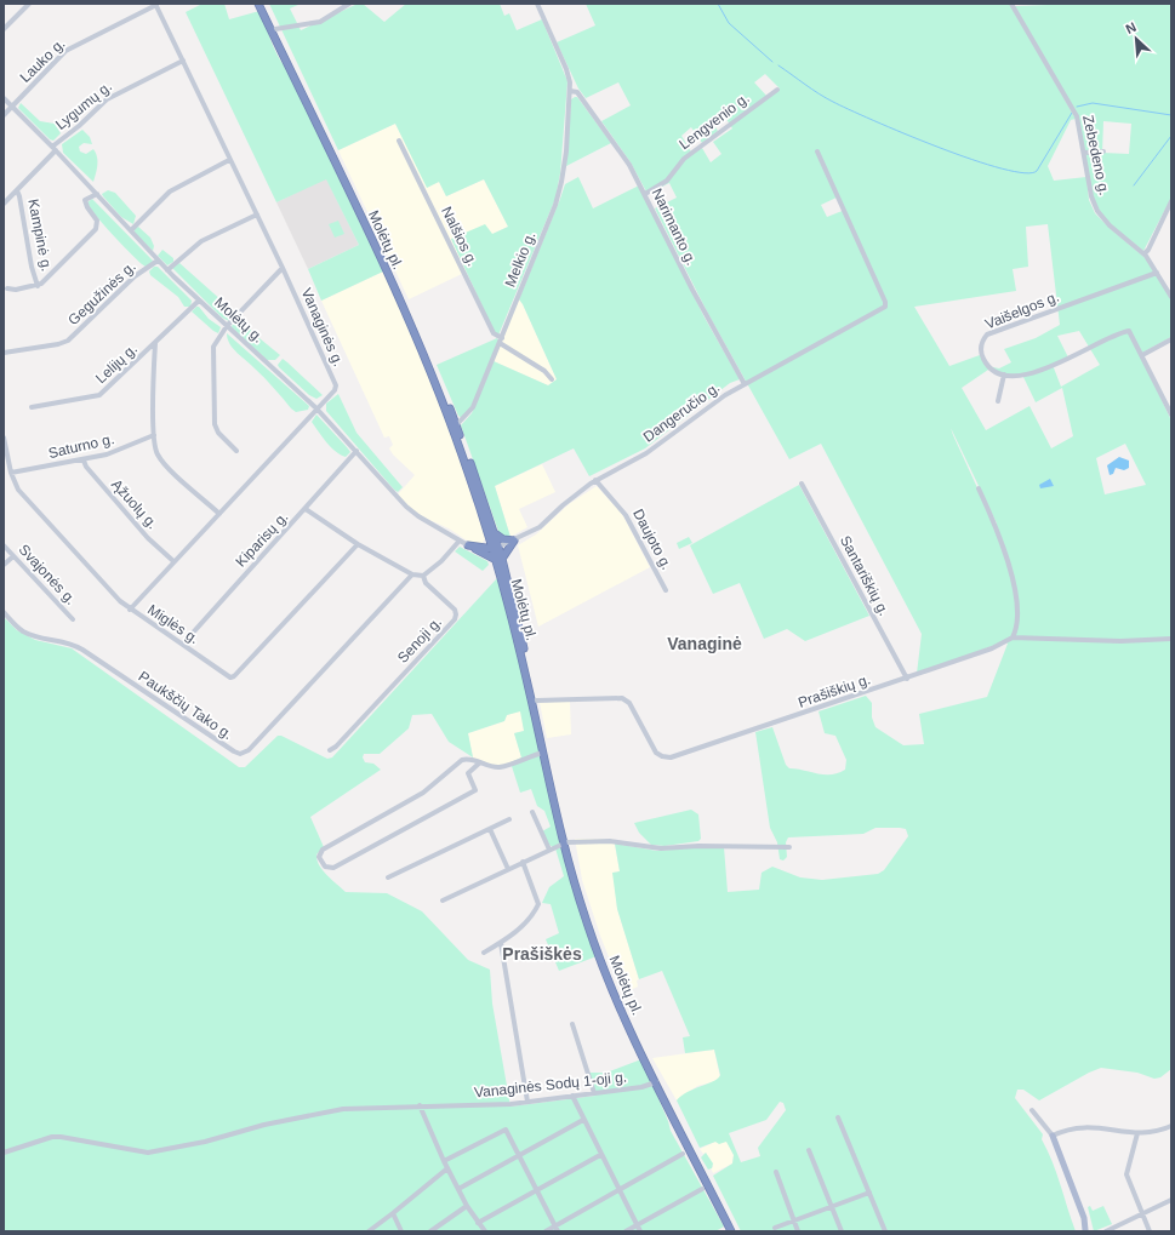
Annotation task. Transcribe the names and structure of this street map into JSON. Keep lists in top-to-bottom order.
{
  "streets": {
    "highway": ["Molėtų pl."],
    "street": [
      "Lauko g.",
      "Lygumų g.",
      "Lengvenio g.",
      "Zebedeno g.",
      "Narimanto g.",
      "Kampinė g.",
      "Nalšios g.",
      "Melkio g.",
      "Gegužinės g.",
      "Vaišelgos g.",
      "Molėtų g.",
      "Vanaginės g.",
      "Lelijų g.",
      "Dangeručio g.",
      "Saturno g.",
      "Ąžuolų g.",
      "Kiparisų g.",
      "Daujoto g.",
      "Svajonės g.",
      "Santariškių g.",
      "Miglės g.",
      "Senoji g.",
      "Prašiškių g.",
      "Paukščių Tako g.",
      "Vanaginės Sodų 1-oji g."
    ]
  },
  "crossings": [
    ["Lauko g.", "Molėtų g."],
    ["Lauko g.", "Vanaginės g."],
    ["Lygumų g.", "Molėtų g."],
    ["Lygumų g.", "Vanaginės g."],
    ["Lengvenio g.", "Narimanto g."],
    ["Zebedeno g.", "Vaišelgos g."],
    ["Narimanto g.", "Melkio g."],
    ["Narimanto g.", "Dangeručio g."],
    ["Kampinė g.", "Molėtų g."],
    ["Nalšios g.", "Melkio g."],
    ["Molėtų pl.", "Melkio g."],
    ["Molėtų pl.", "Dangeručio g."],
    ["Molėtų pl.", "Prašiškių g."],
    ["Molėtų pl.", "Vanaginės Sodų 1-oji g."],
    ["Gegužinės g.", "Molėtų g."],
    ["Molėtų g.", "Vanaginės g."],
    ["Molėtų g.", "Lelijų g."],
    ["Molėtų g.", "Kiparisų g."],
    ["Vanaginės g.", "Ąžuolų g."],
    ["Vanaginės g.", "Miglės g."],
    ["Dangeručio g.", "Daujoto g."],
    ["Saturno g.", "Ąžuolų g."],
    ["Saturno g.", "Miglės g."],
    ["Kiparisų g.", "Miglės g."],
    ["Santariškių g.", "Prašiškių g."]
  ],
  "districts": ["Vanaginė", "Prašiškės"],
  "north": "top left"
}
